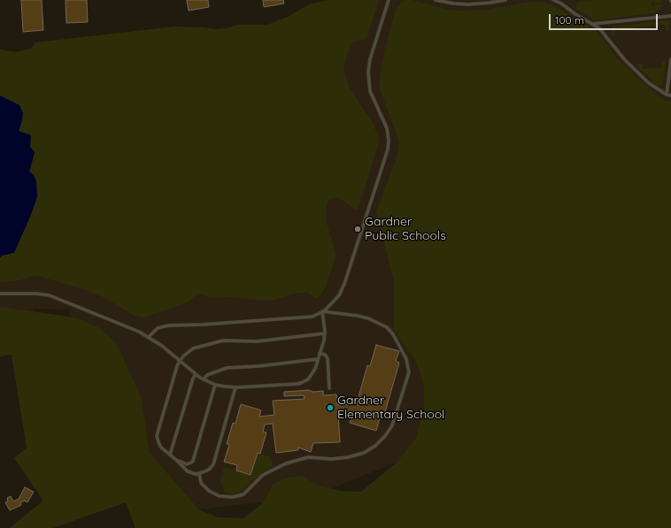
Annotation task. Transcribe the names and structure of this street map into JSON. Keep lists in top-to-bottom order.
{
  "places": ["Gardner Public Schools", "Gardner Elementary School"],
  "scale_bar": "100 m"
}
